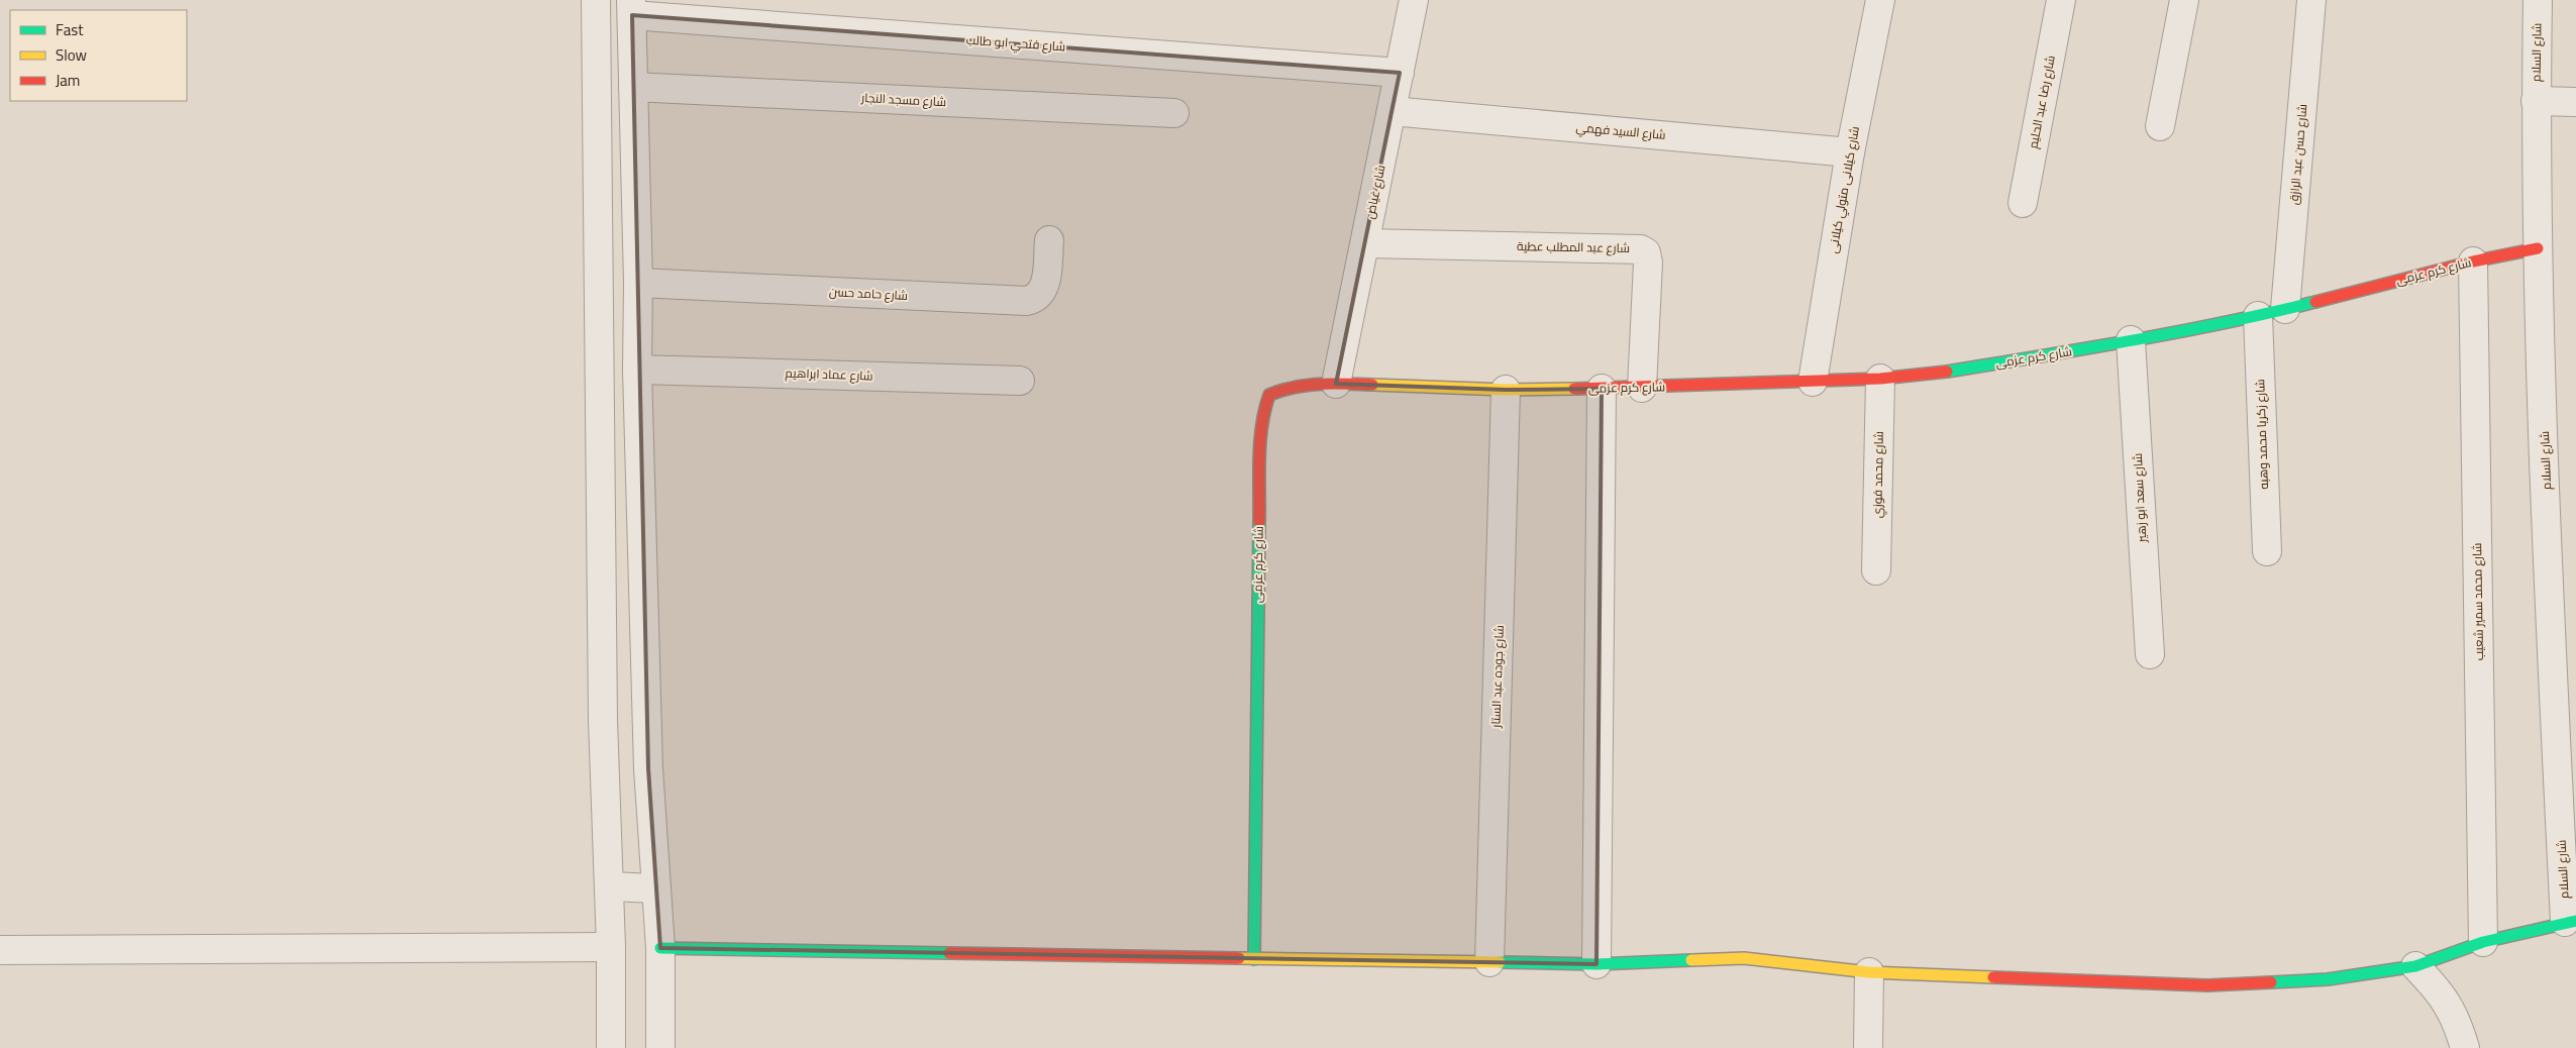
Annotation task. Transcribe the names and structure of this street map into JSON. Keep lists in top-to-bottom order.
{
  "streets": {
    "street": [
      "شارع فتحي ابو طالب",
      "شارع السلام",
      "شارع مسجد النجار",
      "شارع رضا عبد الحليم",
      "شارع السيد فهمي",
      "شارع حسن عبد الرازق",
      "شارع كيلانى متولي كيلانى",
      "شارع غياض",
      "شارع عبد المطلب عطية",
      "شارع كرم عزمى",
      "شارع حامد حسن",
      "شارع عماد ابراهيم",
      "شارع زكريا محمد وهبه",
      "شارع محمد فوزي",
      "شارع سعد ابو زهير",
      "شارع محمد سمير شعيب",
      "شارع جوده عبد الستار"
    ]
  },
  "crossings": [
    ["شارع فتحي ابو طالب", "شارع غياض"],
    ["شارع السلام", "شارع كرم عزمى"],
    ["شارع السيد فهمي", "شارع كيلانى متولي كيلانى"],
    ["شارع السيد فهمي", "شارع غياض"],
    ["شارع حسن عبد الرازق", "شارع كرم عزمى"],
    ["شارع كيلانى متولي كيلانى", "شارع كرم عزمى"],
    ["شارع غياض", "شارع عبد المطلب عطية"],
    ["شارع غياض", "شارع كرم عزمى"],
    ["شارع عبد المطلب عطية", "شارع كرم عزمى"],
    ["شارع كرم عزمى", "شارع زكريا محمد وهبه"],
    ["شارع كرم عزمى", "شارع محمد فوزي"],
    ["شارع كرم عزمى", "شارع سعد ابو زهير"],
    ["شارع كرم عزمى", "شارع محمد سمير شعيب"],
    ["شارع كرم عزمى", "شارع جوده عبد الستار"]
  ],
  "legend": ["Fast", "Slow", "Jam"]
}
